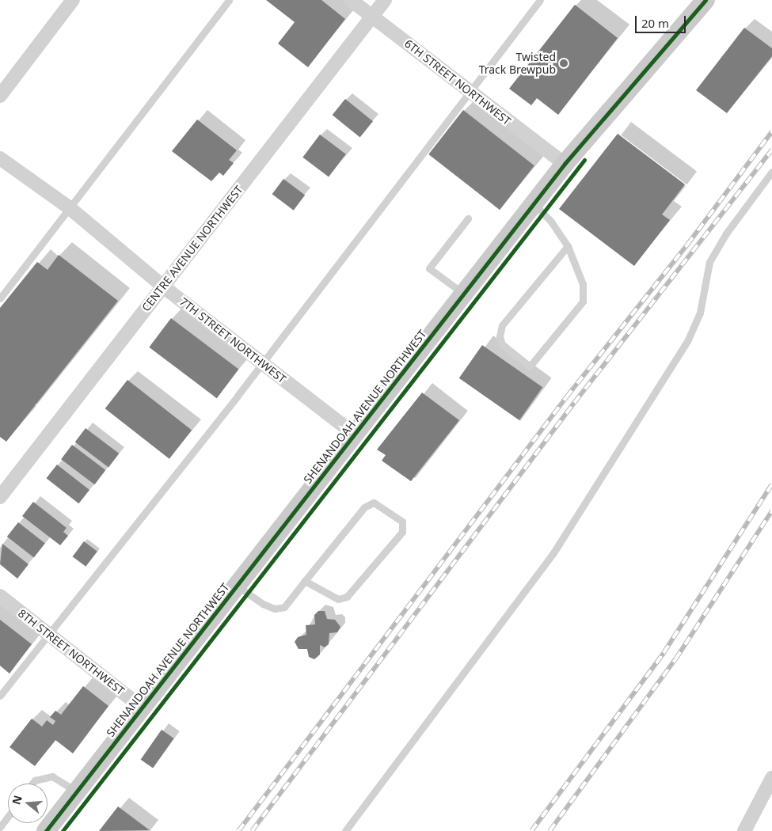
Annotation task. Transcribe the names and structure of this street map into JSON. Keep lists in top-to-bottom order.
{
  "streets": {
    "street": [
      "6TH STREET NORTHWEST",
      "CENTRE AVENUE NORTHWEST",
      "7TH STREET NORTHWEST",
      "SHENANDOAH AVENUE NORTHWEST",
      "8TH STREET NORTHWEST"
    ]
  },
  "crossings": [
    ["6TH STREET NORTHWEST", "CENTRE AVENUE NORTHWEST"],
    ["6TH STREET NORTHWEST", "SHENANDOAH AVENUE NORTHWEST"],
    ["CENTRE AVENUE NORTHWEST", "7TH STREET NORTHWEST"],
    ["7TH STREET NORTHWEST", "SHENANDOAH AVENUE NORTHWEST"],
    ["SHENANDOAH AVENUE NORTHWEST", "8TH STREET NORTHWEST"]
  ],
  "places": ["Twisted Track Brewpub"],
  "scale_bar": "20 m",
  "north": "left"
}
